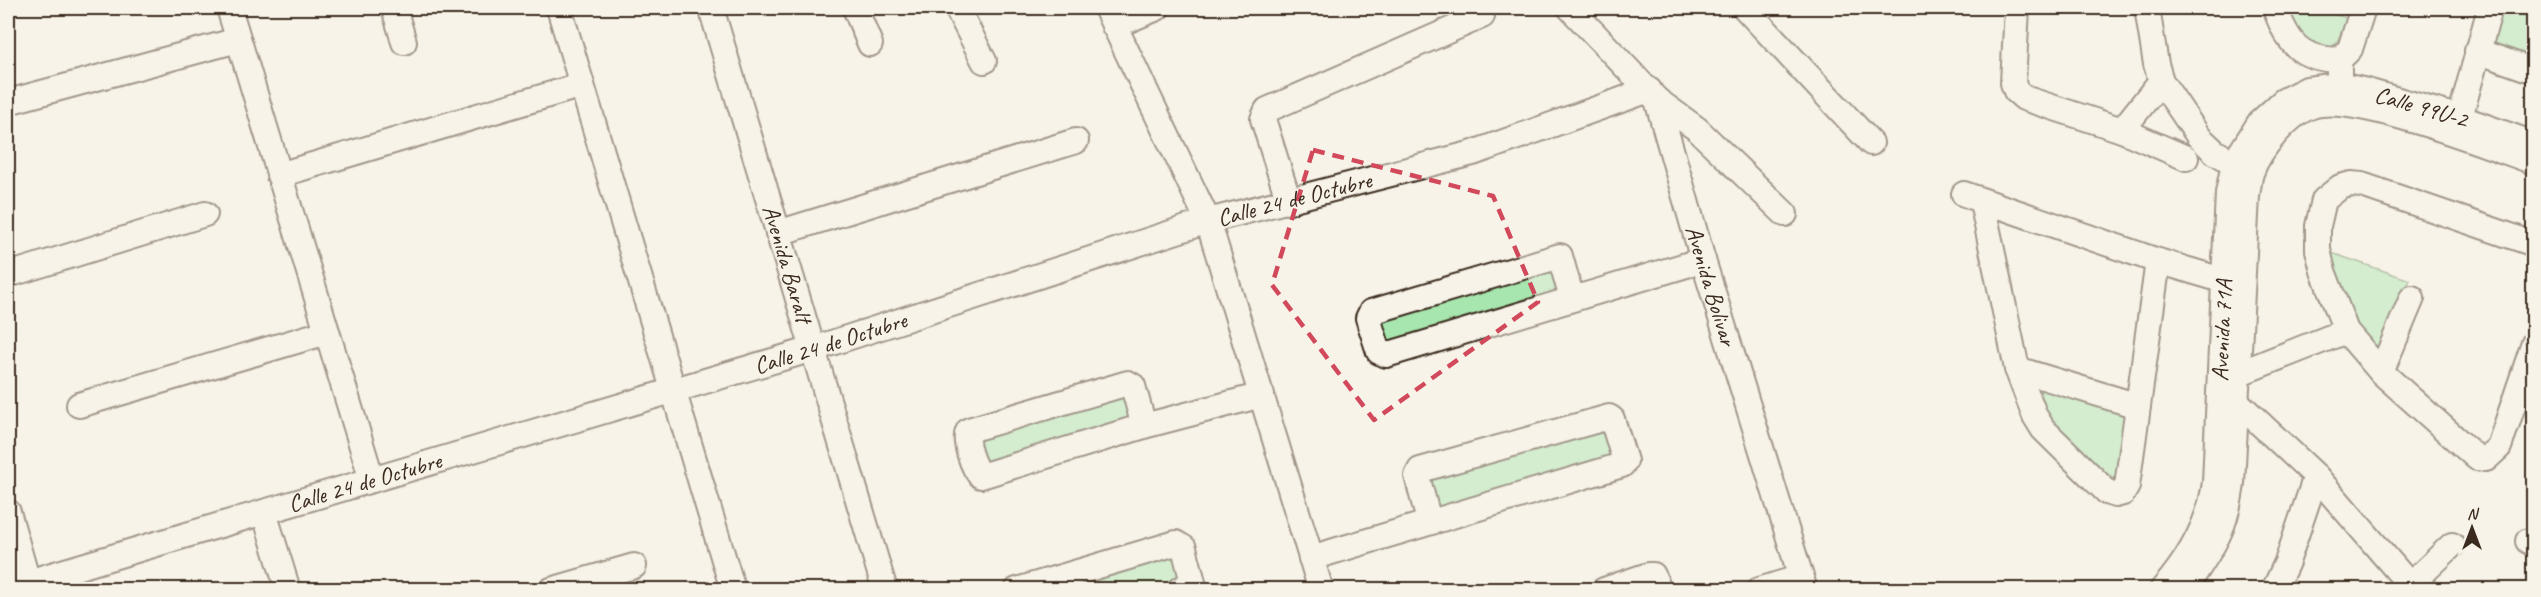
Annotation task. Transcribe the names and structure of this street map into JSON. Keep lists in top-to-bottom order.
{
  "streets": {
    "street": [
      "Calle 99U-2",
      "Calle 24 de Octubre",
      "Avenida Baralt",
      "Avenida Bolivar",
      "Avenida 71A"
    ]
  },
  "crossings": [
    ["Calle 99U-2", "Avenida 71A"],
    ["Calle 24 de Octubre", "Avenida Baralt"],
    ["Calle 24 de Octubre", "Avenida Bolivar"]
  ],
  "north": "top"
}
